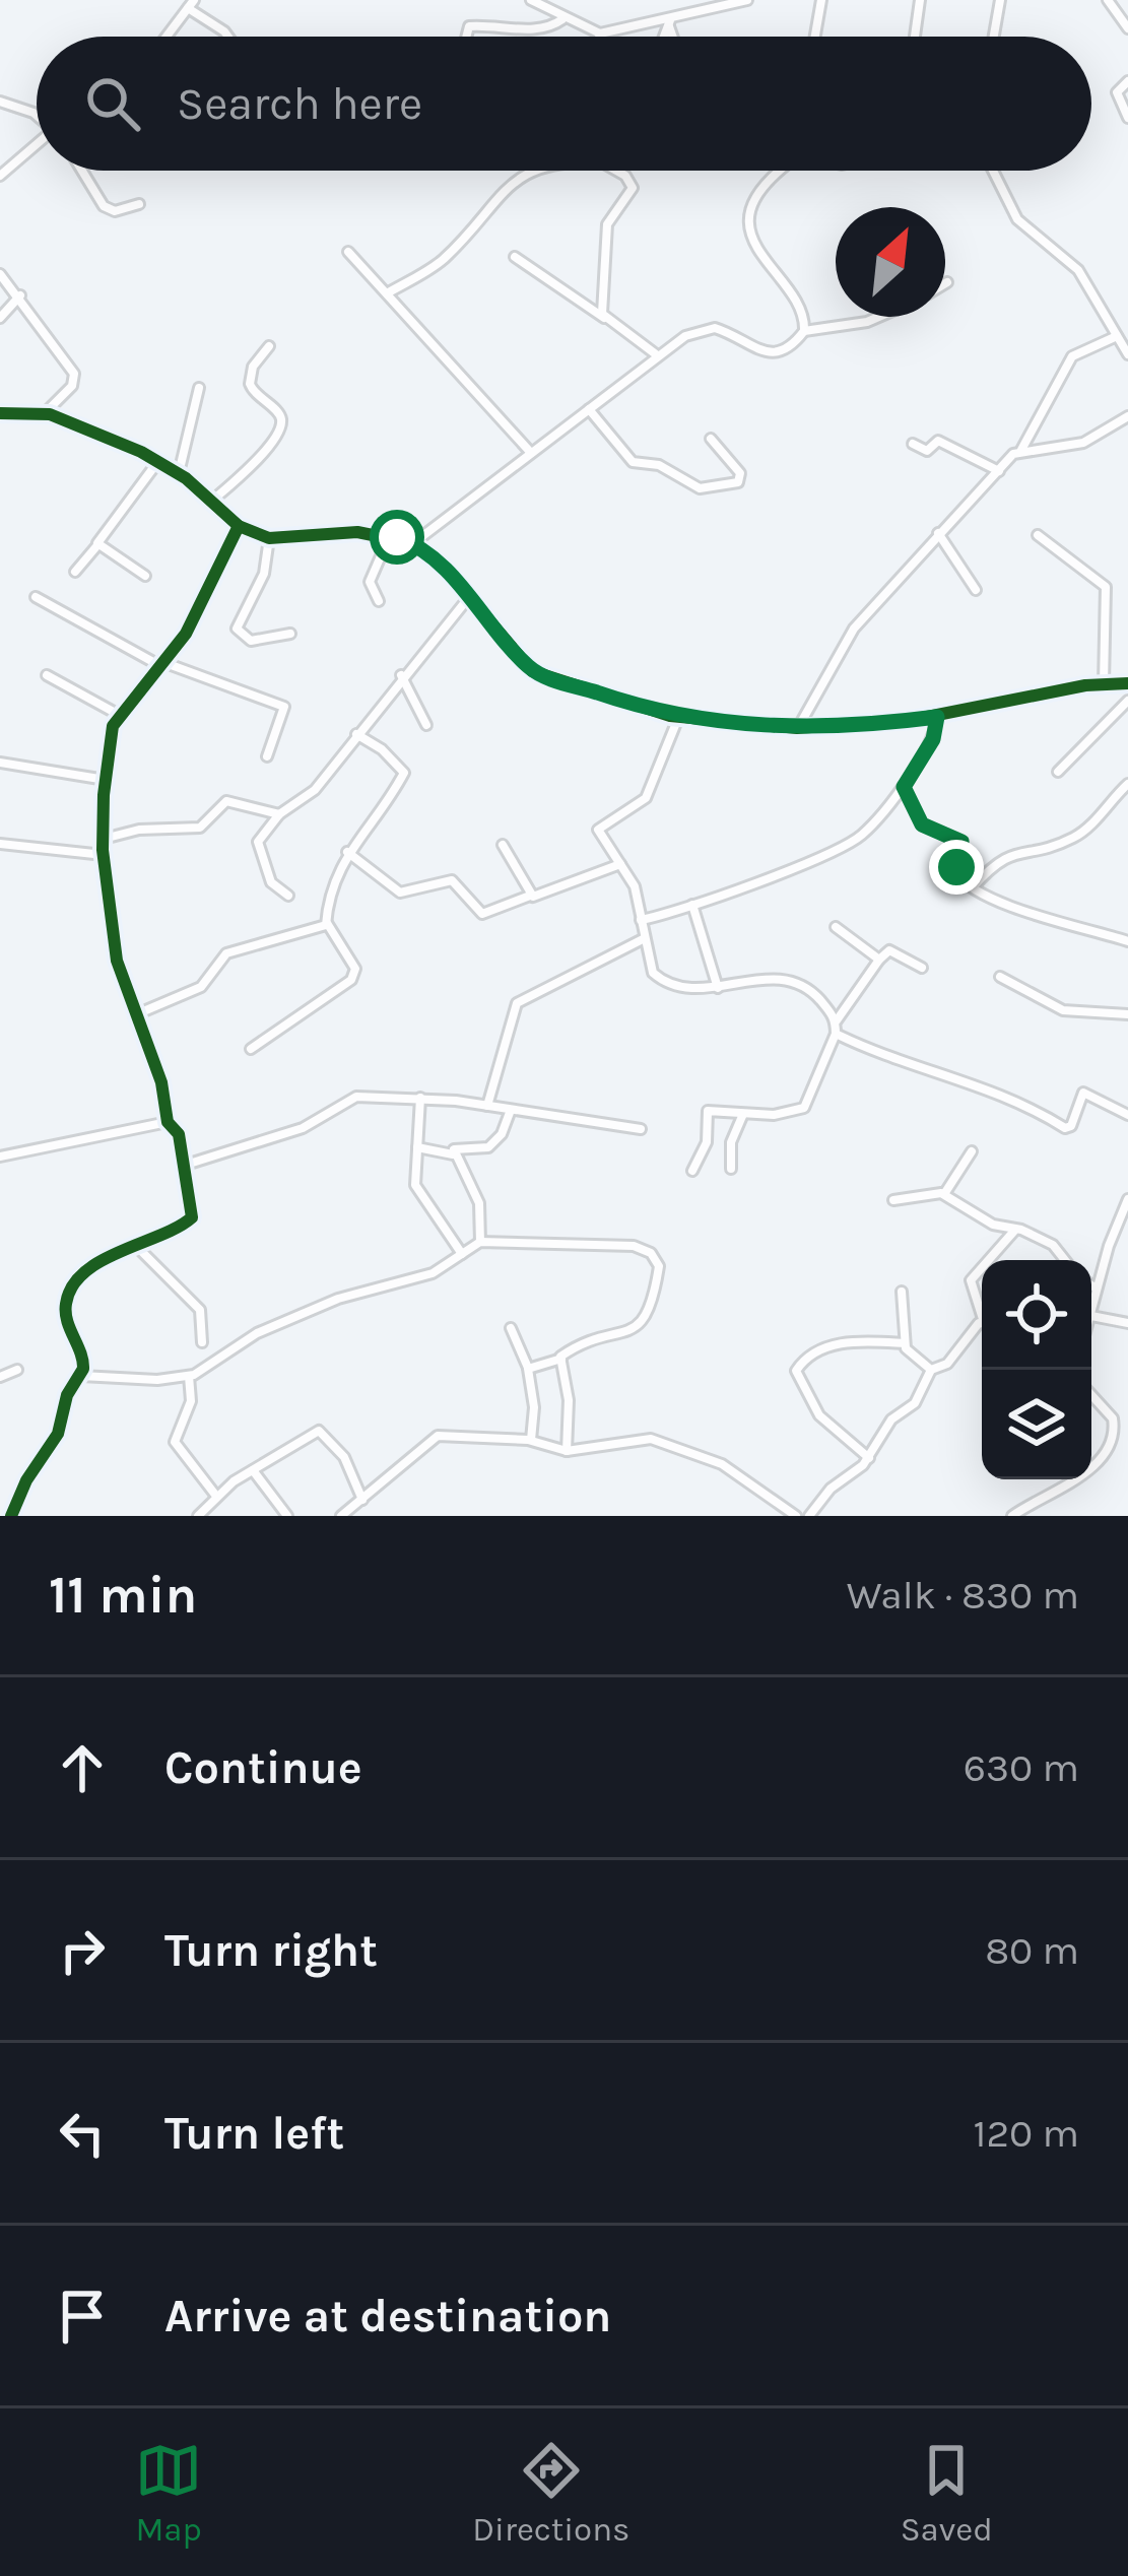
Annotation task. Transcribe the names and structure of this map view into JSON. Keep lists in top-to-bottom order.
{
  "north": "top right",
  "page": {
    "search": "Search here",
    "heading": ["11 min", "Walk · 830 m"],
    "list": [
      ["Continue", "630 m"],
      ["Turn right", "80 m"],
      ["Turn left", "120 m"],
      "Arrive at destination"
    ],
    "nav": ["Map", "Directions", "Saved"]
  }
}
